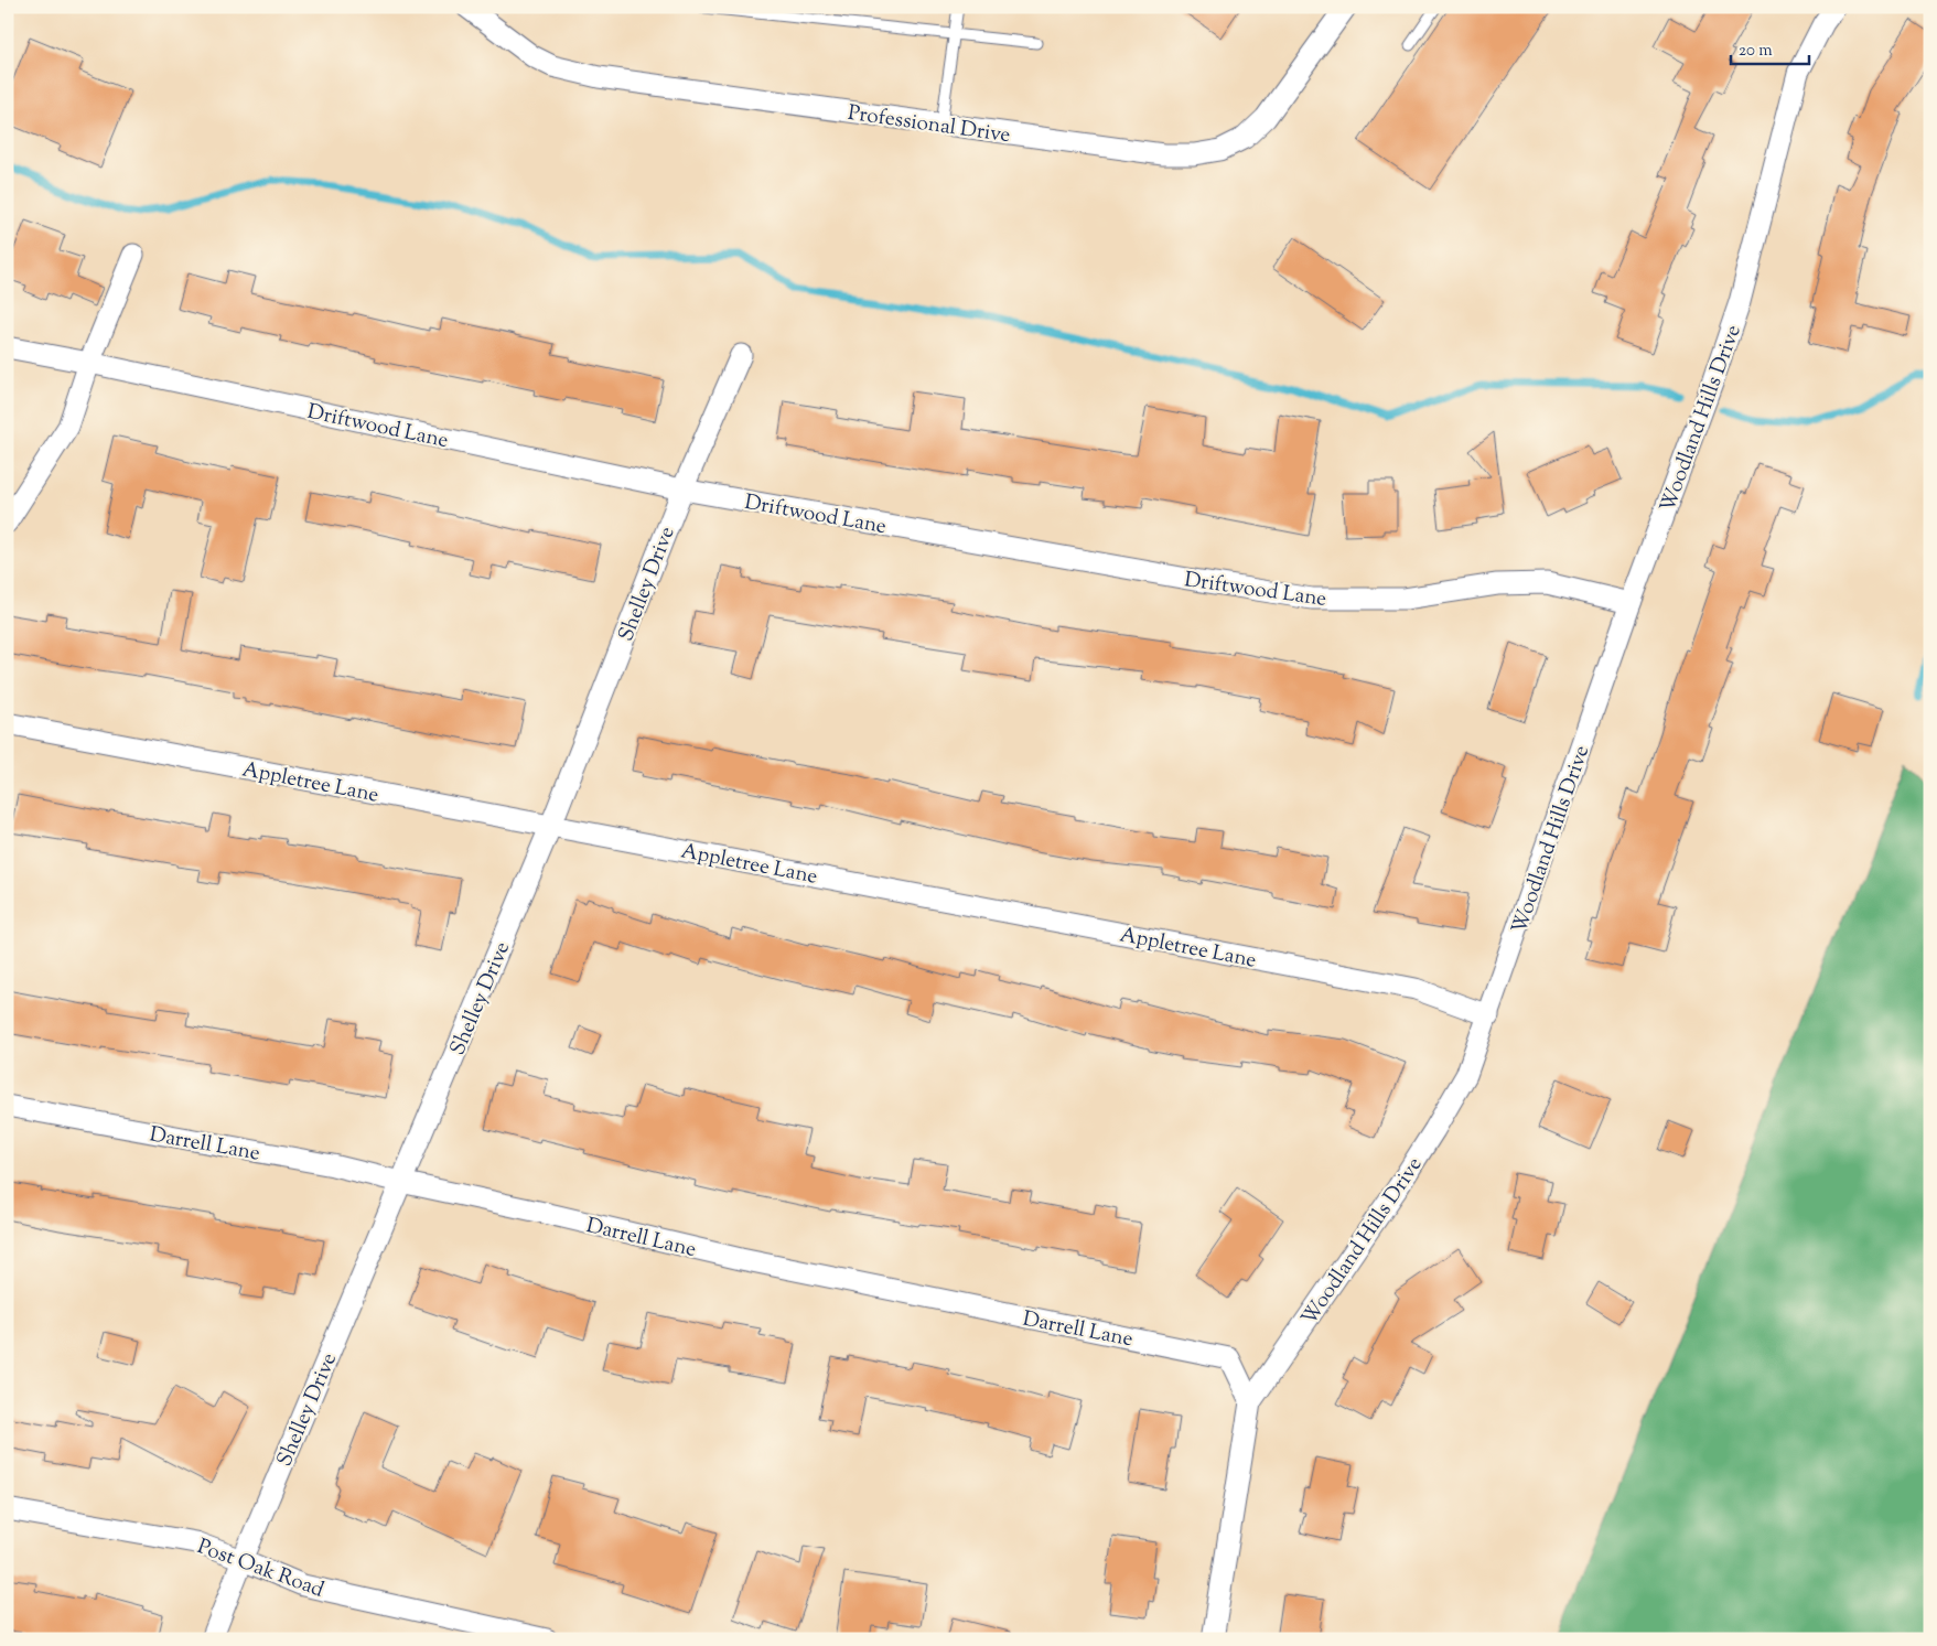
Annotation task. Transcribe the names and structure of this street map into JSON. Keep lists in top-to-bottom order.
{
  "streets": {
    "street": [
      "Professional Drive",
      "Woodland Hills Drive",
      "Driftwood Lane",
      "Shelley Drive",
      "Appletree Lane",
      "Darrell Lane",
      "Post Oak Road"
    ]
  },
  "crossings": [
    ["Woodland Hills Drive", "Driftwood Lane"],
    ["Woodland Hills Drive", "Appletree Lane"],
    ["Woodland Hills Drive", "Darrell Lane"],
    ["Driftwood Lane", "Shelley Drive"],
    ["Shelley Drive", "Appletree Lane"],
    ["Shelley Drive", "Darrell Lane"],
    ["Shelley Drive", "Post Oak Road"]
  ],
  "scale_bar": "20 m"
}
